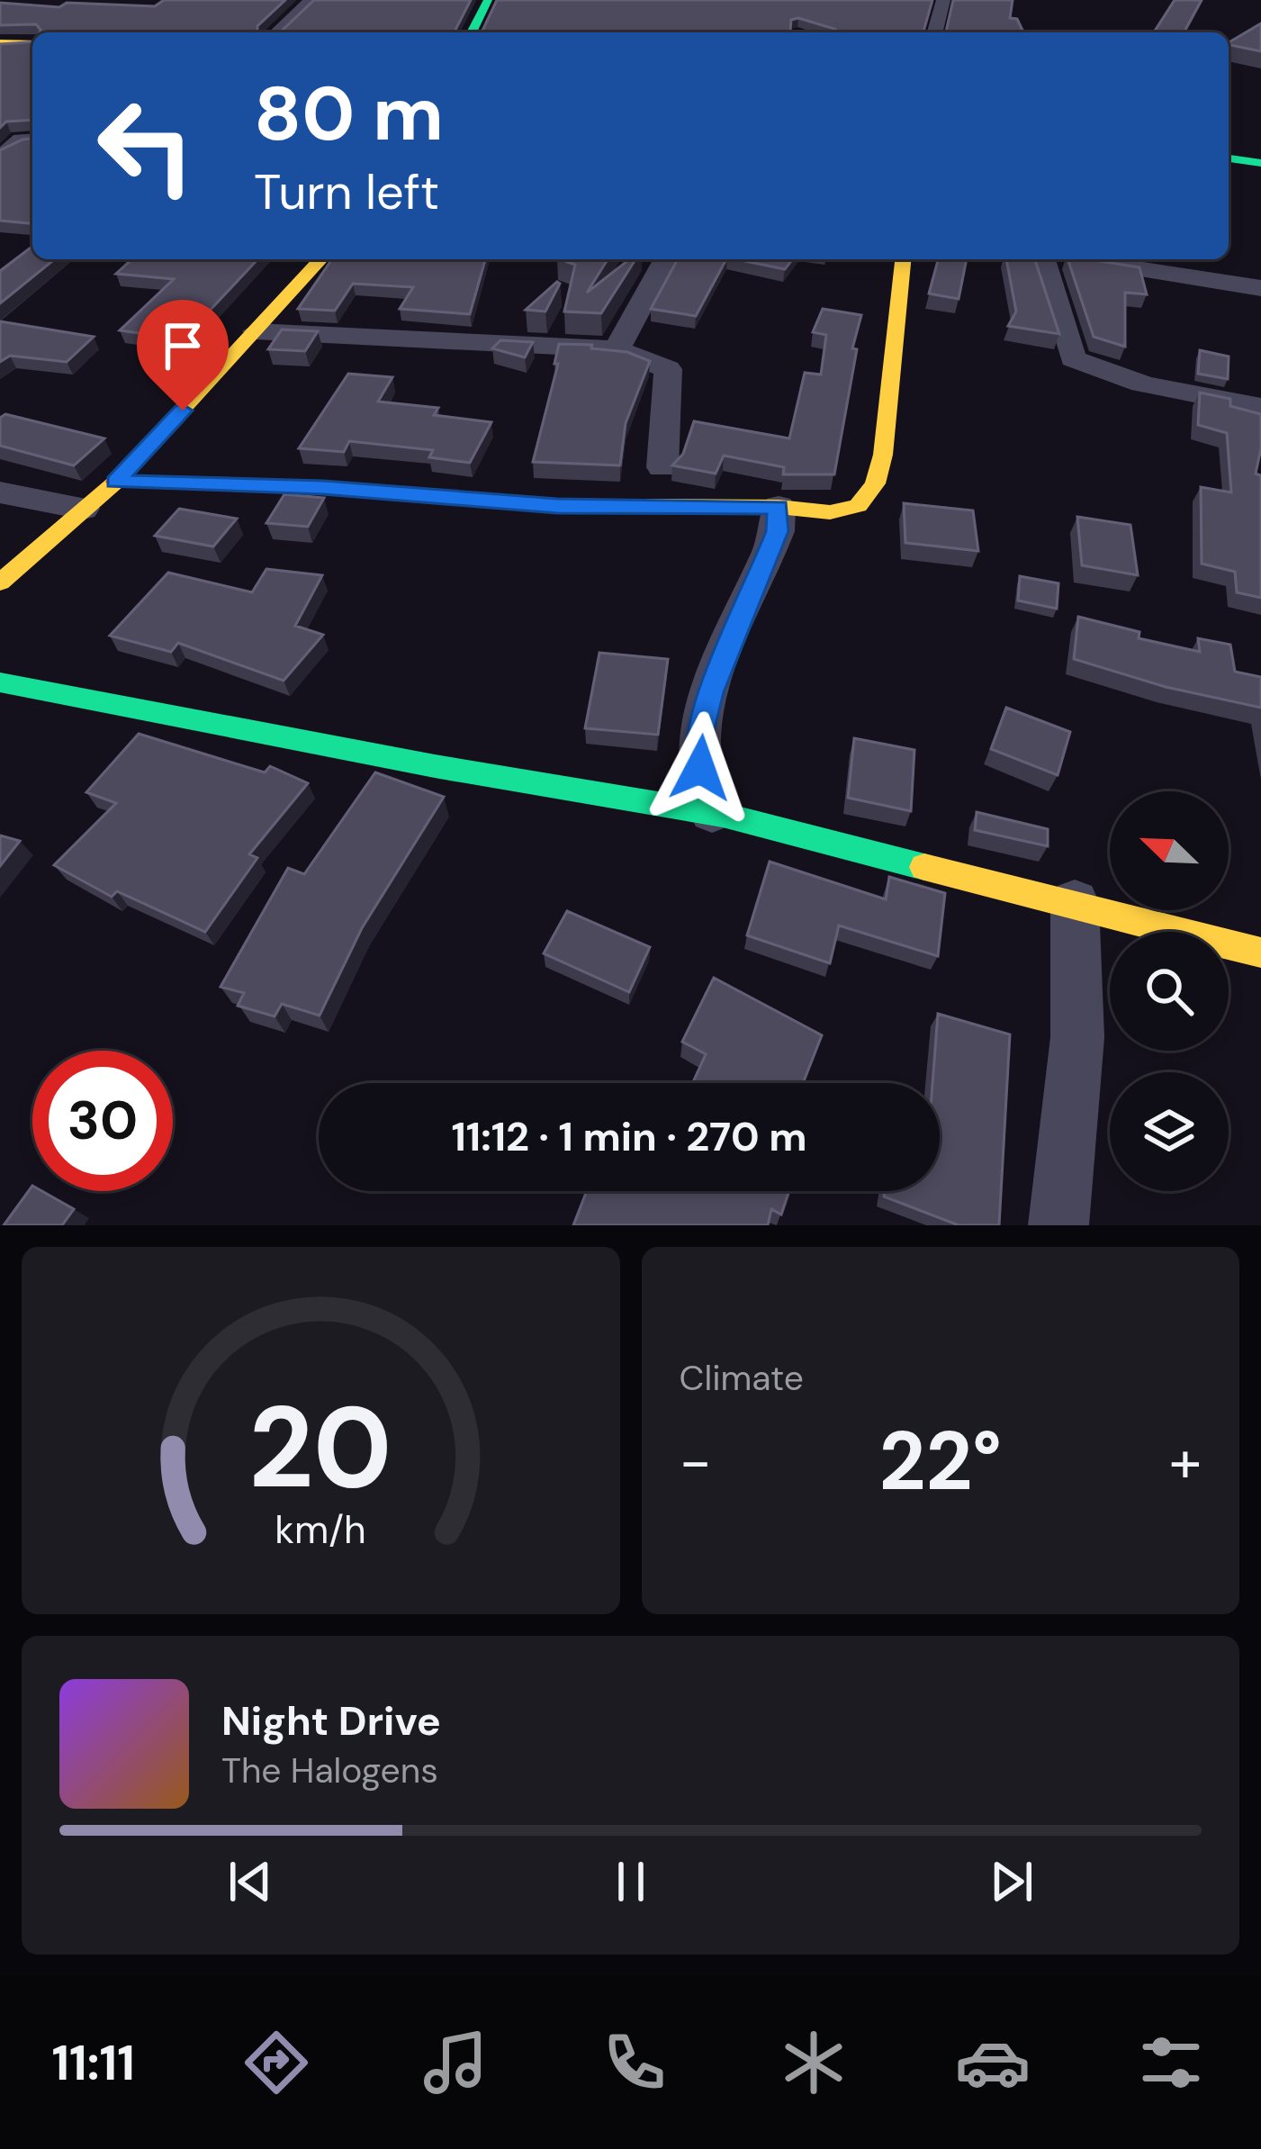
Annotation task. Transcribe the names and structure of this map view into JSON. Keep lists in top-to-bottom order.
{
  "north": "top left",
  "page": {
    "turn": ["80 m", "Turn left"],
    "limit": "30",
    "trip": "11:12 · 1 min · 270 m",
    "tile": "Climate",
    "heat": ["−", "22°", "+"],
    "song": ["Night Drive", "The Halogens"],
    "tabs": "11:11",
    "gauge": ["20", "km/h"]
  }
}
